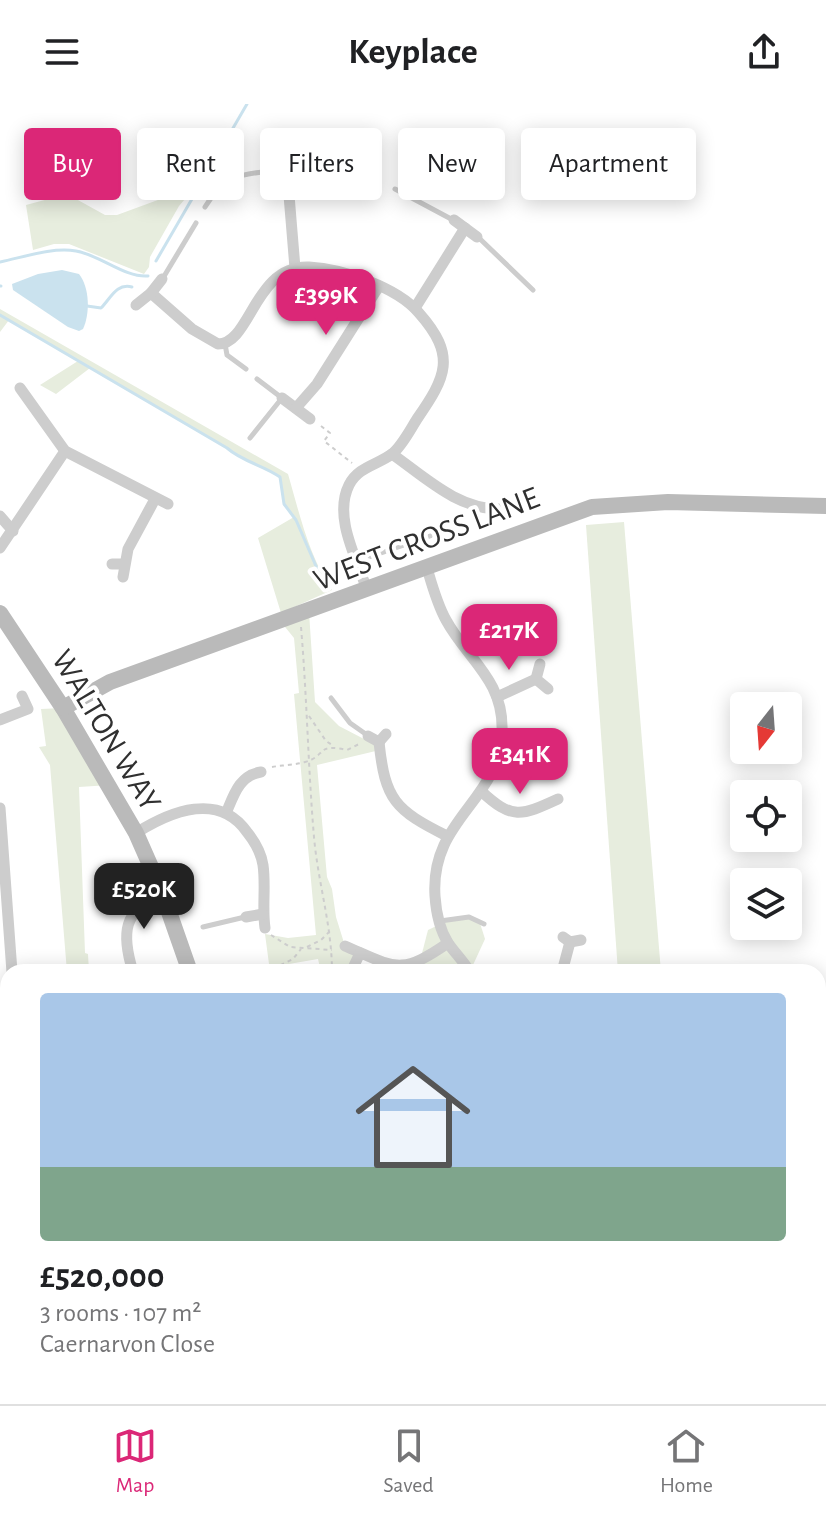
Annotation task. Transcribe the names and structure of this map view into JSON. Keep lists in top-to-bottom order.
{
  "streets": {
    "street": ["WEST CROSS LANE", "WALTON WAY"]
  },
  "crossings": [
    ["WEST CROSS LANE", "WALTON WAY"]
  ],
  "north": "bottom",
  "page": {
    "header": "Keyplace",
    "chip": [
      "Buy",
      "Rent",
      "Filters",
      "New",
      "Apartment"
    ],
    "price": [
      "£399K",
      "£217K",
      "£341K",
      "£520K"
    ],
    "list": [
      {
        "name": "£520,000",
        "note": "3 rooms · 107 m² · Caernarvon Close"
      }
    ],
    "tabs": ["Map", "Saved", "Home"]
  }
}
